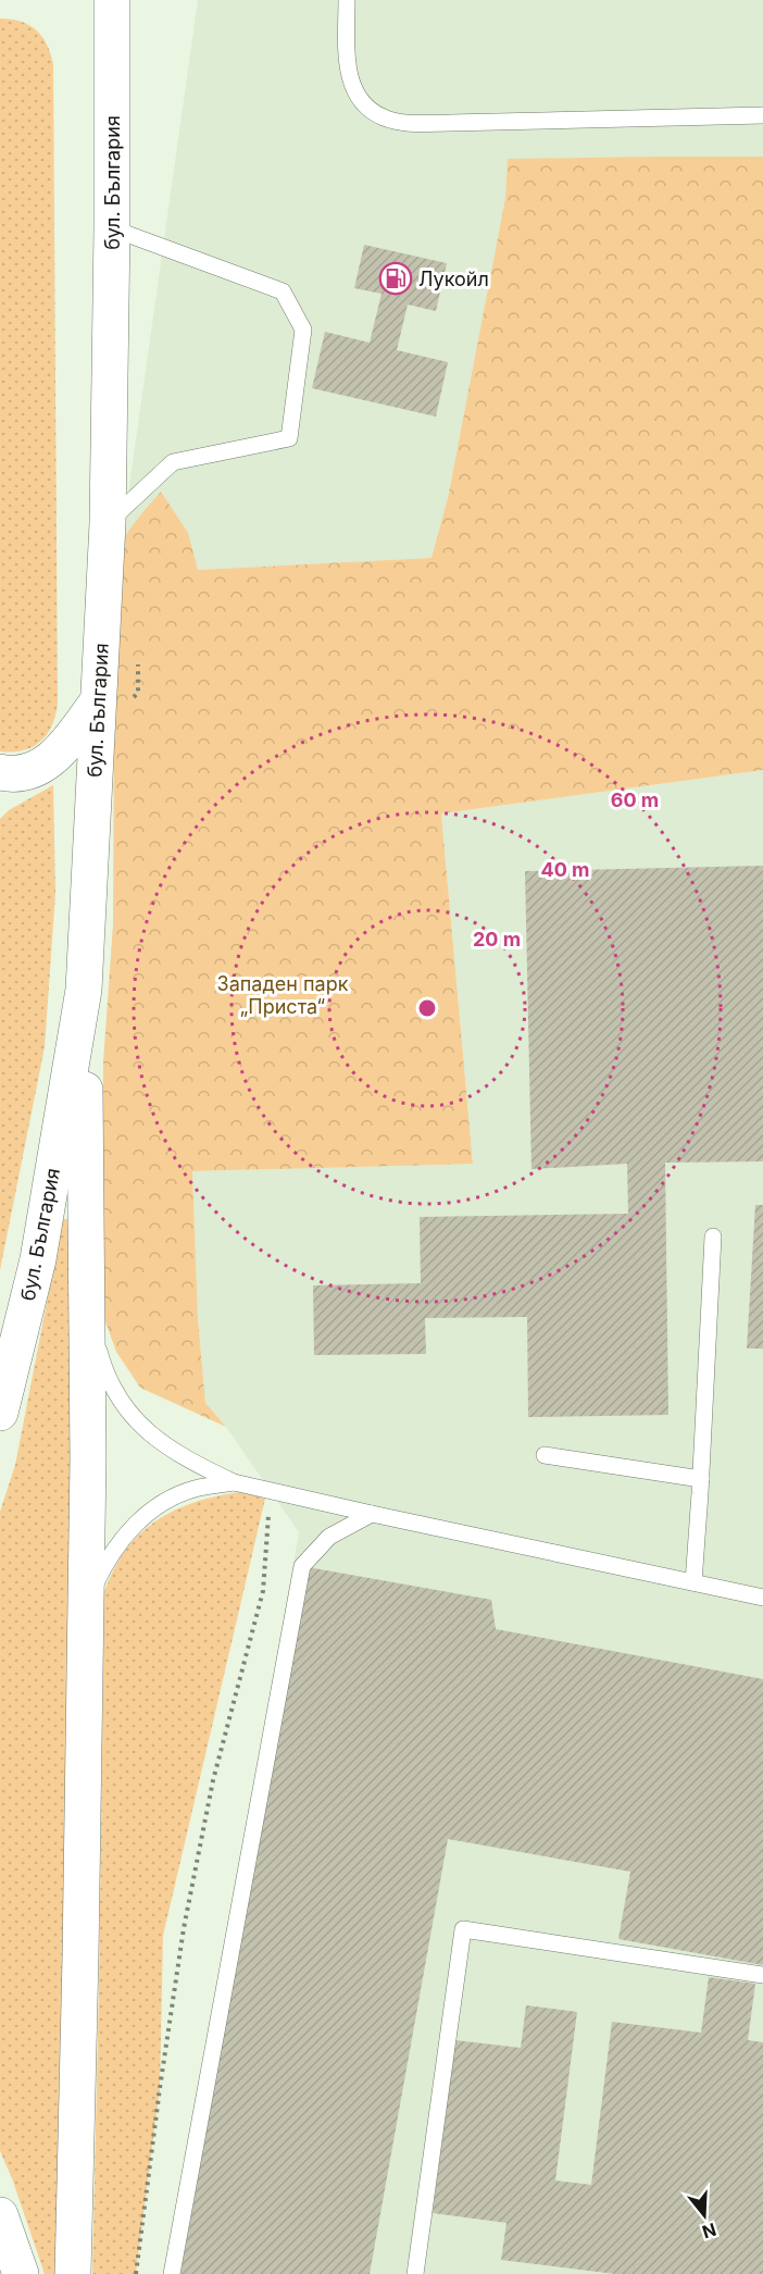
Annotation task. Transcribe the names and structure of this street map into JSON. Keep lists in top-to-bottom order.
{
  "streets": {
    "main road": ["бул. България"]
  },
  "parks": ["Западен парк „Приста“"],
  "places": {
    "fuel station": ["Лукойл"]
  },
  "north": "bottom",
  "rings": ["60 m", "40 m", "20 m"]
}
